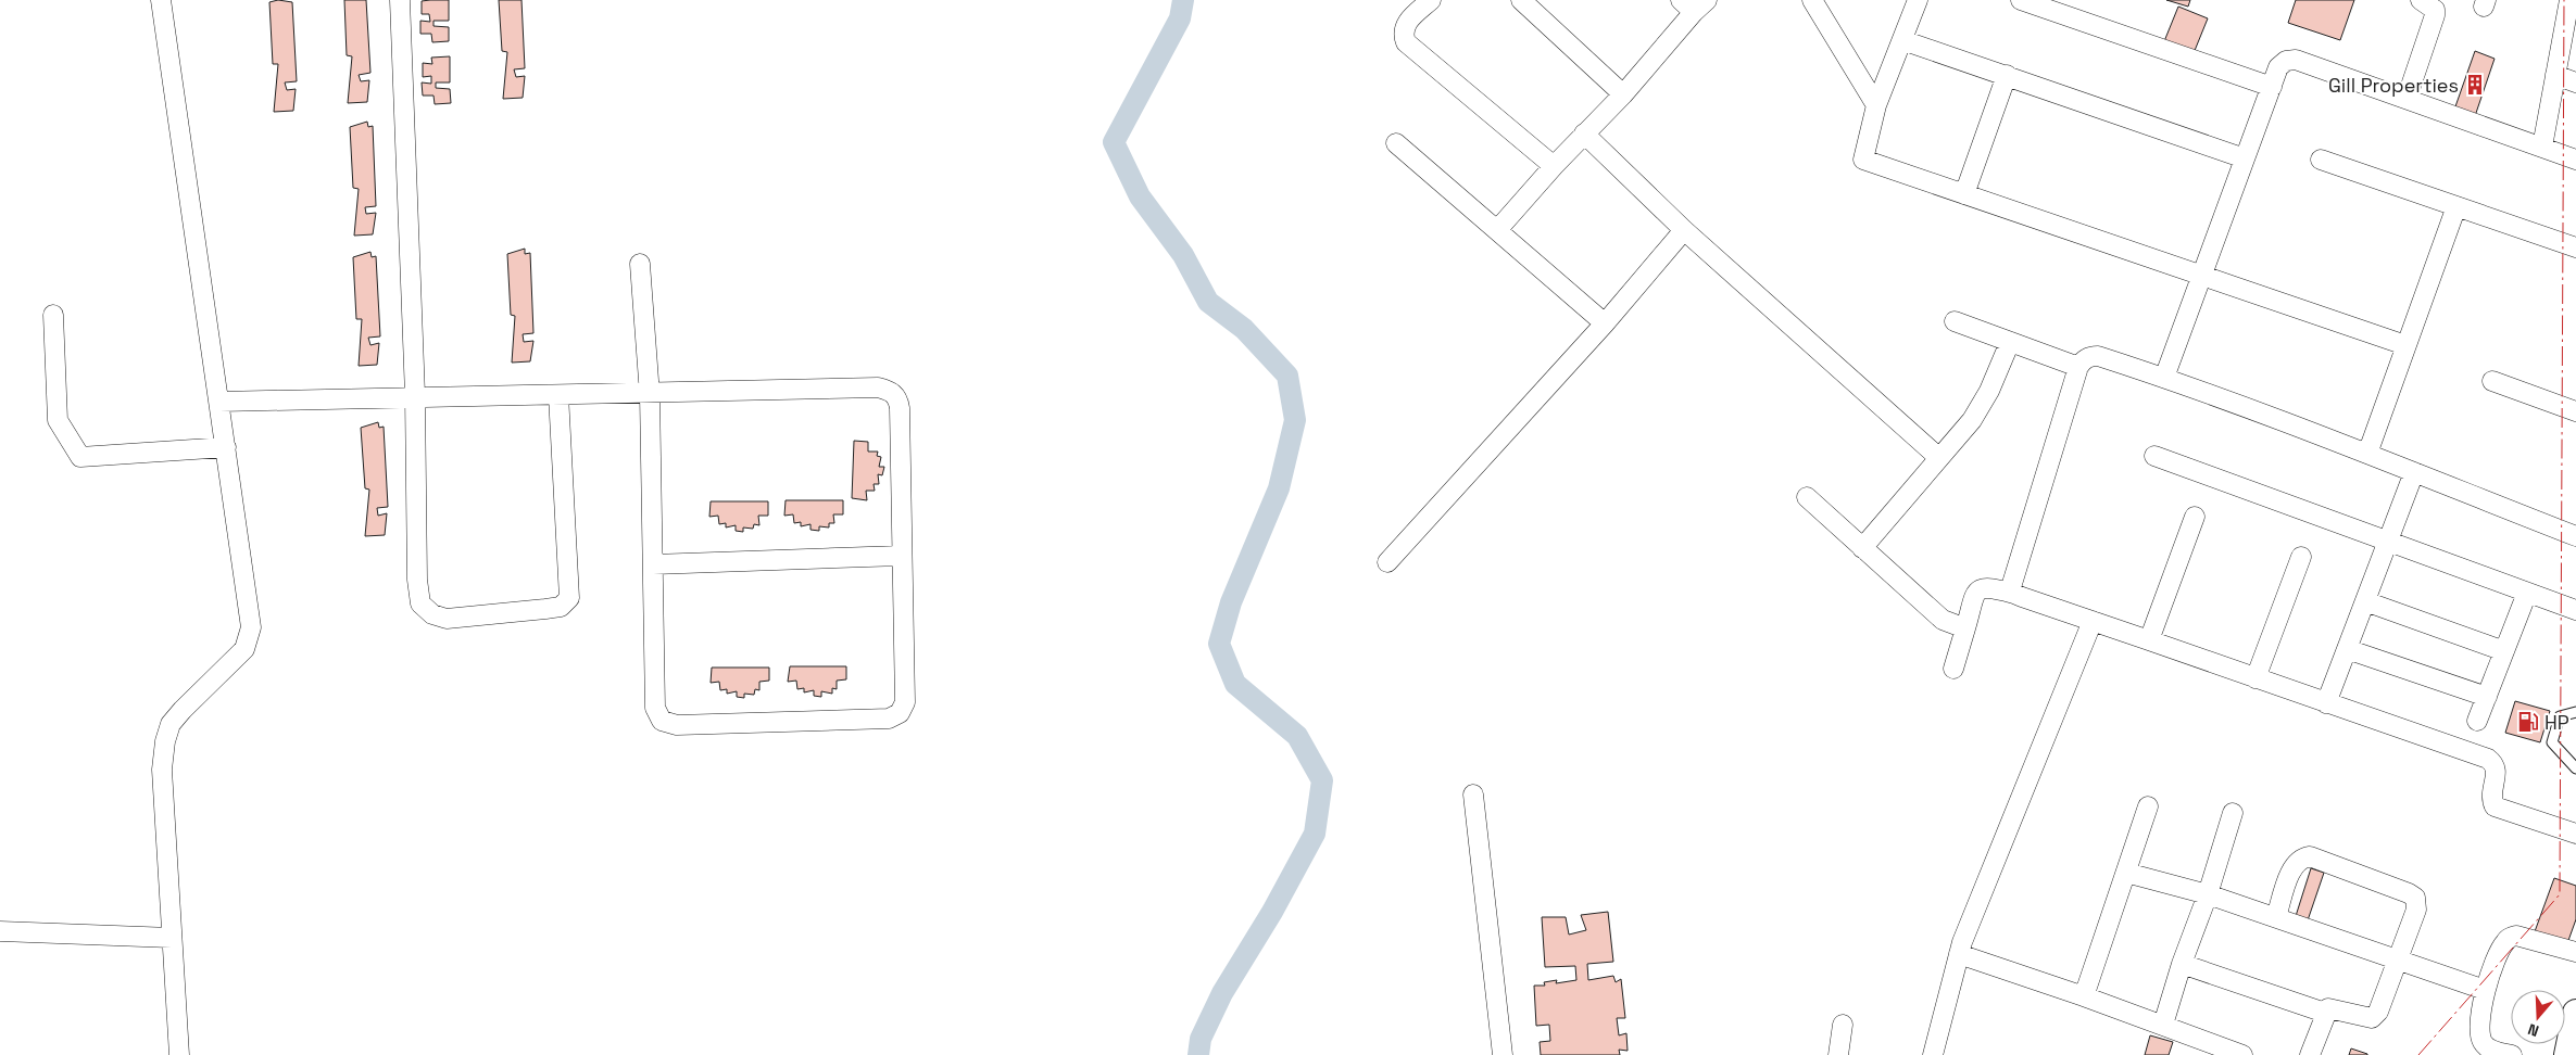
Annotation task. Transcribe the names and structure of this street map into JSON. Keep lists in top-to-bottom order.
{
  "places": {
    "building": ["Gill Properties"],
    "fuel station": ["HP"]
  },
  "north": "bottom"
}
